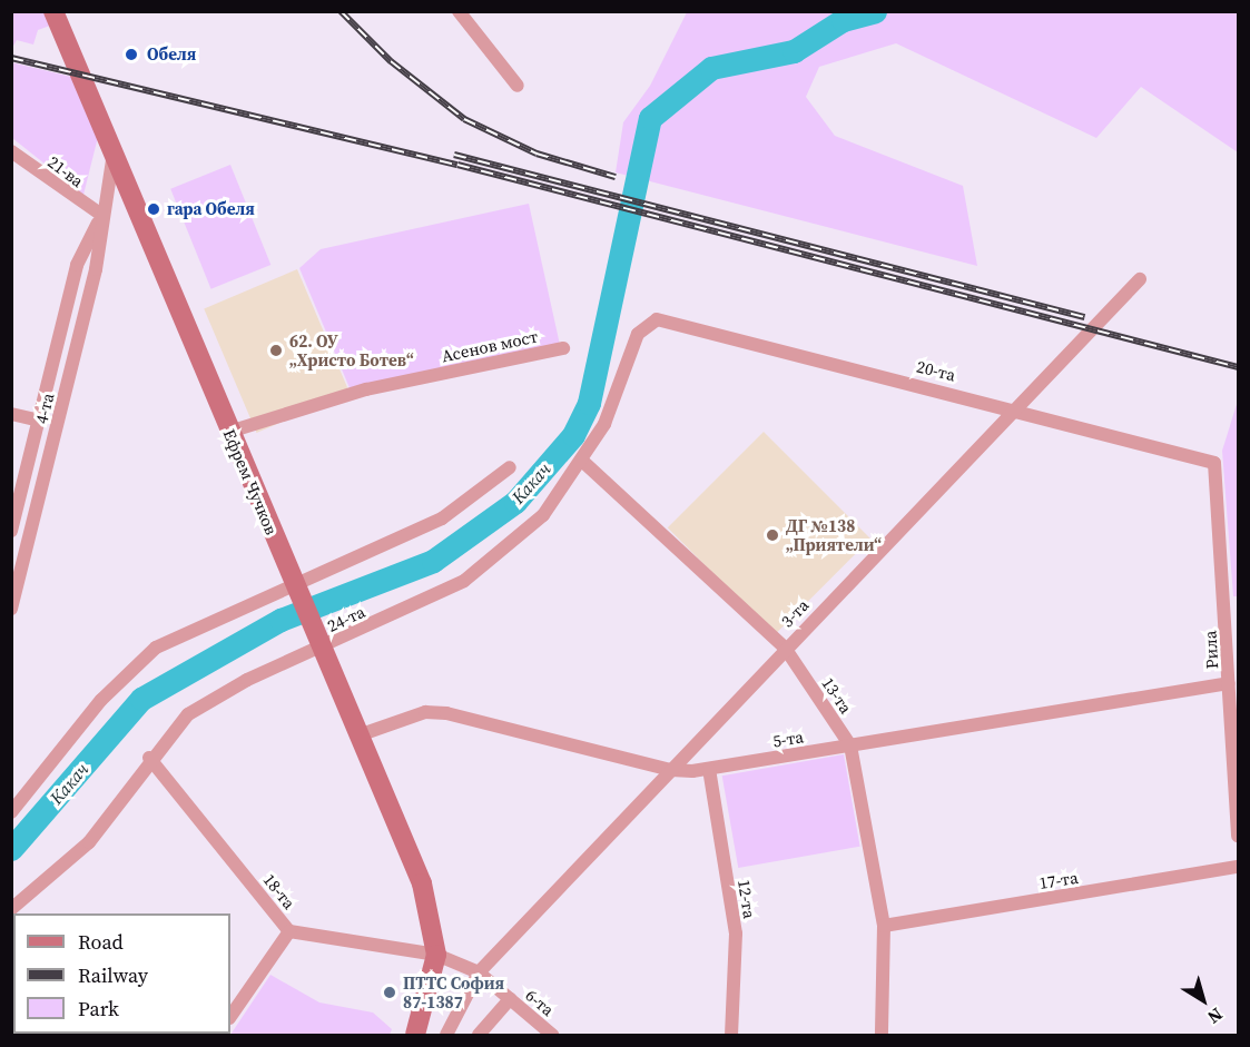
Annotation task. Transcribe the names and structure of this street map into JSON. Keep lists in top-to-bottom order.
{
  "streets": {
    "street": [
      "21-ва",
      "Асенов мост",
      "20-та",
      "4-та",
      "Ефрем Чучков",
      "3-та",
      "24-та",
      "Рила",
      "13-та",
      "5-та",
      "17-та",
      "18-та",
      "12-та",
      "6-та"
    ]
  },
  "crossings": [
    ["21-ва", "4-та"],
    ["Асенов мост", "Ефрем Чучков"],
    ["20-та", "3-та"],
    ["20-та", "24-та"],
    ["20-та", "Рила"],
    ["4-та", "Ефрем Чучков"],
    ["Ефрем Чучков", "24-та"],
    ["Ефрем Чучков", "5-та"],
    ["Ефрем Чучков", "18-та"],
    ["Ефрем Чучков", "6-та"],
    ["3-та", "13-та"],
    ["3-та", "5-та"],
    ["3-та", "6-та"],
    ["24-та", "13-та"],
    ["24-та", "18-та"],
    ["Рила", "5-та"],
    ["13-та", "5-та"],
    ["13-та", "17-та"],
    ["5-та", "12-та"],
    ["18-та", "6-та"]
  ],
  "water": ["Какач"],
  "places": [
    "Обеля",
    "гара Обеля",
    "62. ОУ „Христо Ботев“",
    "ДГ №138 „Приятели“",
    "ПТТС София 87-1387"
  ],
  "legend": ["Road", "Railway", "Park"],
  "north": "bottom right"
}
